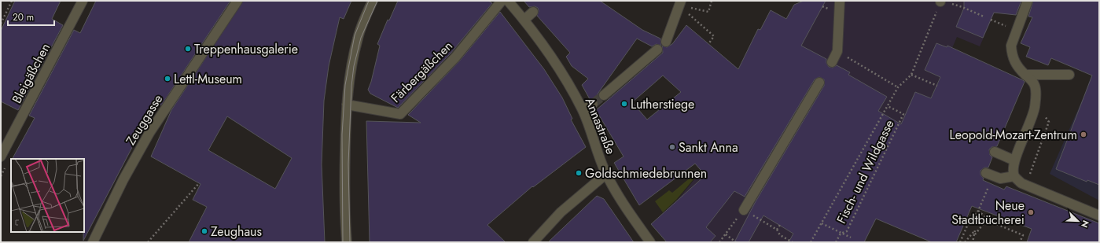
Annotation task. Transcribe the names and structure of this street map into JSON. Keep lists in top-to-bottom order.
{
  "streets": {
    "street": [
      "Färbergäßchen",
      "Bleigäßchen",
      "Zeuggasse",
      "Annastraße"
    ],
    "path": ["Fisch- und Wildgasse"]
  },
  "places": [
    "Treppenhausgalerie",
    "Lettl-Museum",
    "Lutherstiege",
    "Leopold-Mozart-Zentrum",
    "Sankt Anna",
    "Goldschmiedebrunnen",
    "Neue Stadtbücherei",
    "Zeughaus"
  ],
  "scale_bar": "20 m",
  "north": "bottom right"
}
